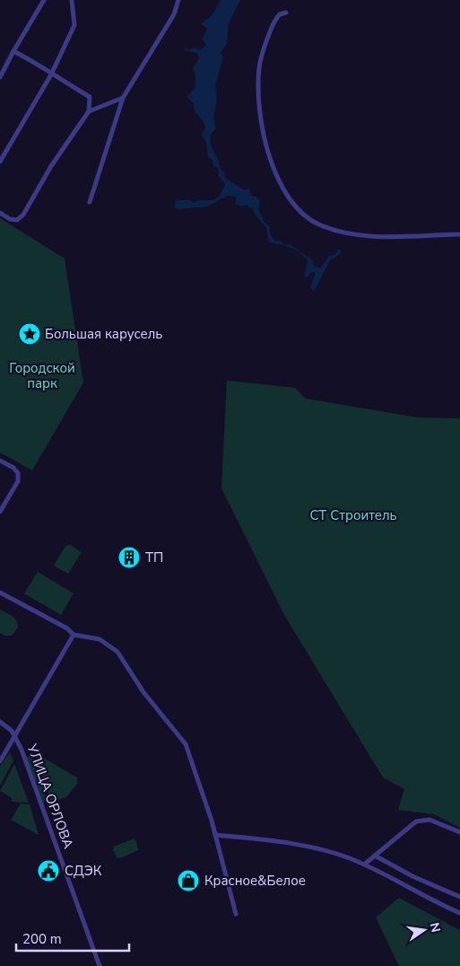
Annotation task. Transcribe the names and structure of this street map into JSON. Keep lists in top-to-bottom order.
{
  "streets": {
    "street": ["УЛИЦА ОРЛОВА"]
  },
  "parks": ["Городской парк", "СТ Строитель"],
  "places": {
    "place": ["Большая карусель"],
    "building": ["ТП"],
    "public building": ["СДЭК"],
    "shop": ["Красное&Белое"]
  },
  "scale_bar": "200 m",
  "north": "right"
}
